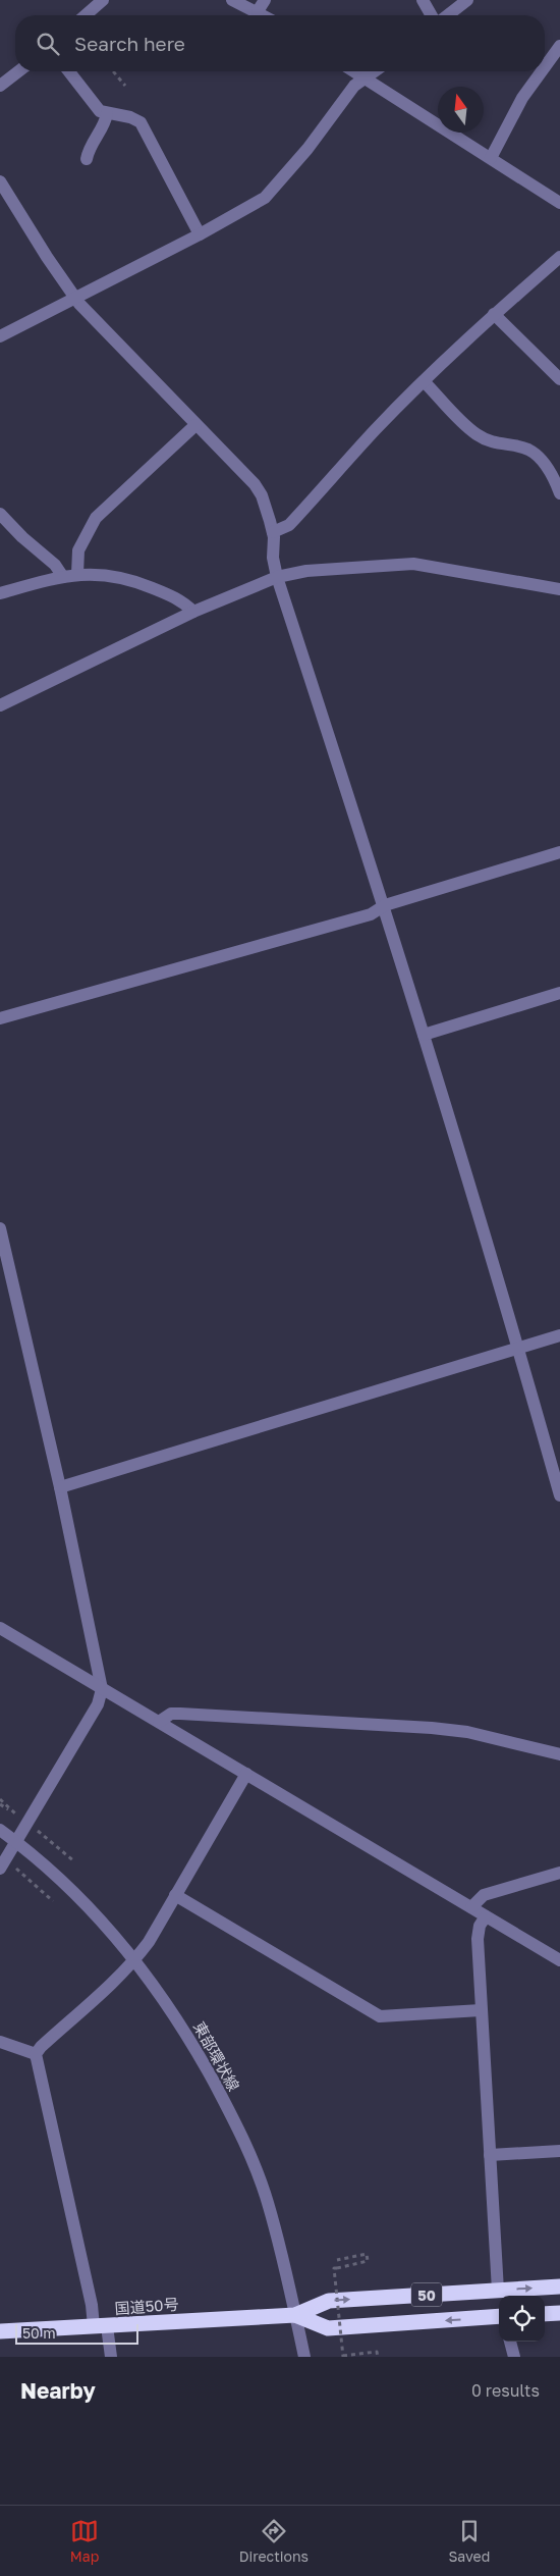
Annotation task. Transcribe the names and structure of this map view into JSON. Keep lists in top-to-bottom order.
{
  "streets": {
    "highway": ["50", "国道50号"],
    "street": ["東部環状線"]
  },
  "crossings": [
    ["東部環状線", "国道50号"]
  ],
  "scale_bar": "50 m",
  "north": "top",
  "page": {
    "search": "Search here",
    "scale": "50 m",
    "heading": ["Nearby", "0 results"],
    "nav": ["Map", "Directions", "Saved"]
  }
}
